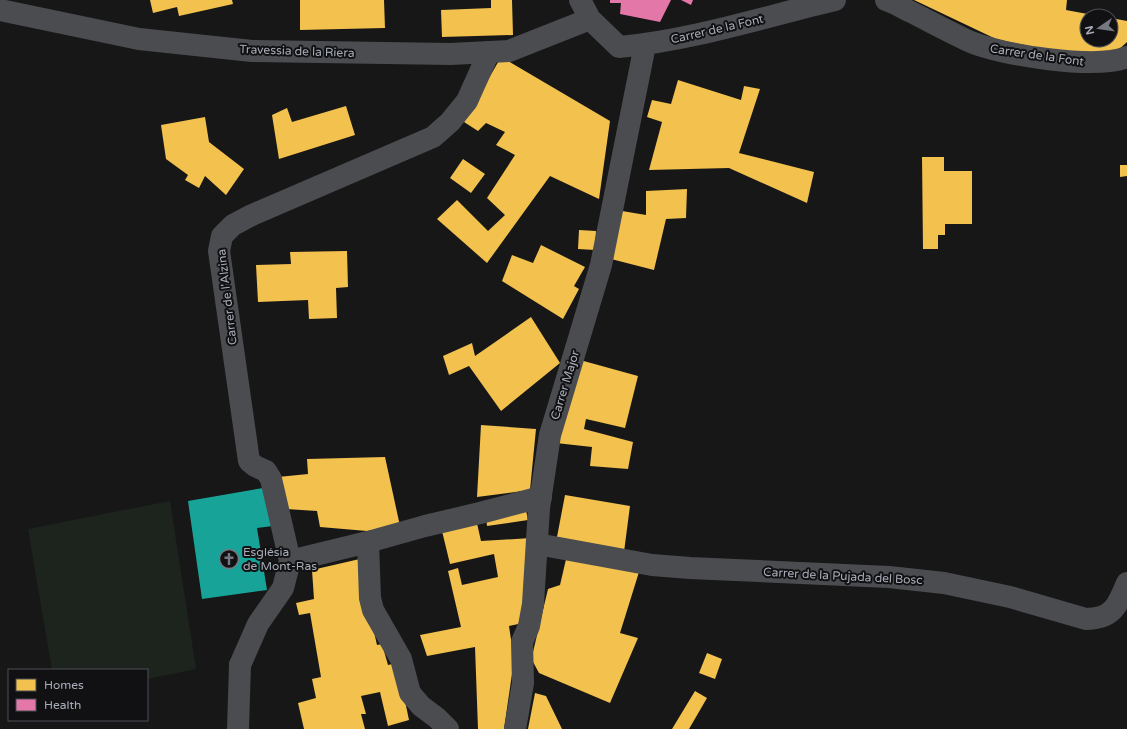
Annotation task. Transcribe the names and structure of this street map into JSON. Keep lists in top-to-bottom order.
{
  "streets": {
    "street": [
      "Carrer de la Font",
      "Travessia de la Riera",
      "Carrer de l'Alzina",
      "Carrer Major",
      "Carrer de la Pujada del Bosc"
    ]
  },
  "crossings": [
    ["Carrer de la Font", "Travessia de la Riera"],
    ["Carrer de la Font", "Carrer Major"],
    ["Travessia de la Riera", "Carrer de l'Alzina"],
    ["Carrer Major", "Carrer de la Pujada del Bosc"]
  ],
  "places": {
    "church": ["Església de Mont-Ras"]
  },
  "legend": ["Homes", "Health"],
  "north": "left"
}
